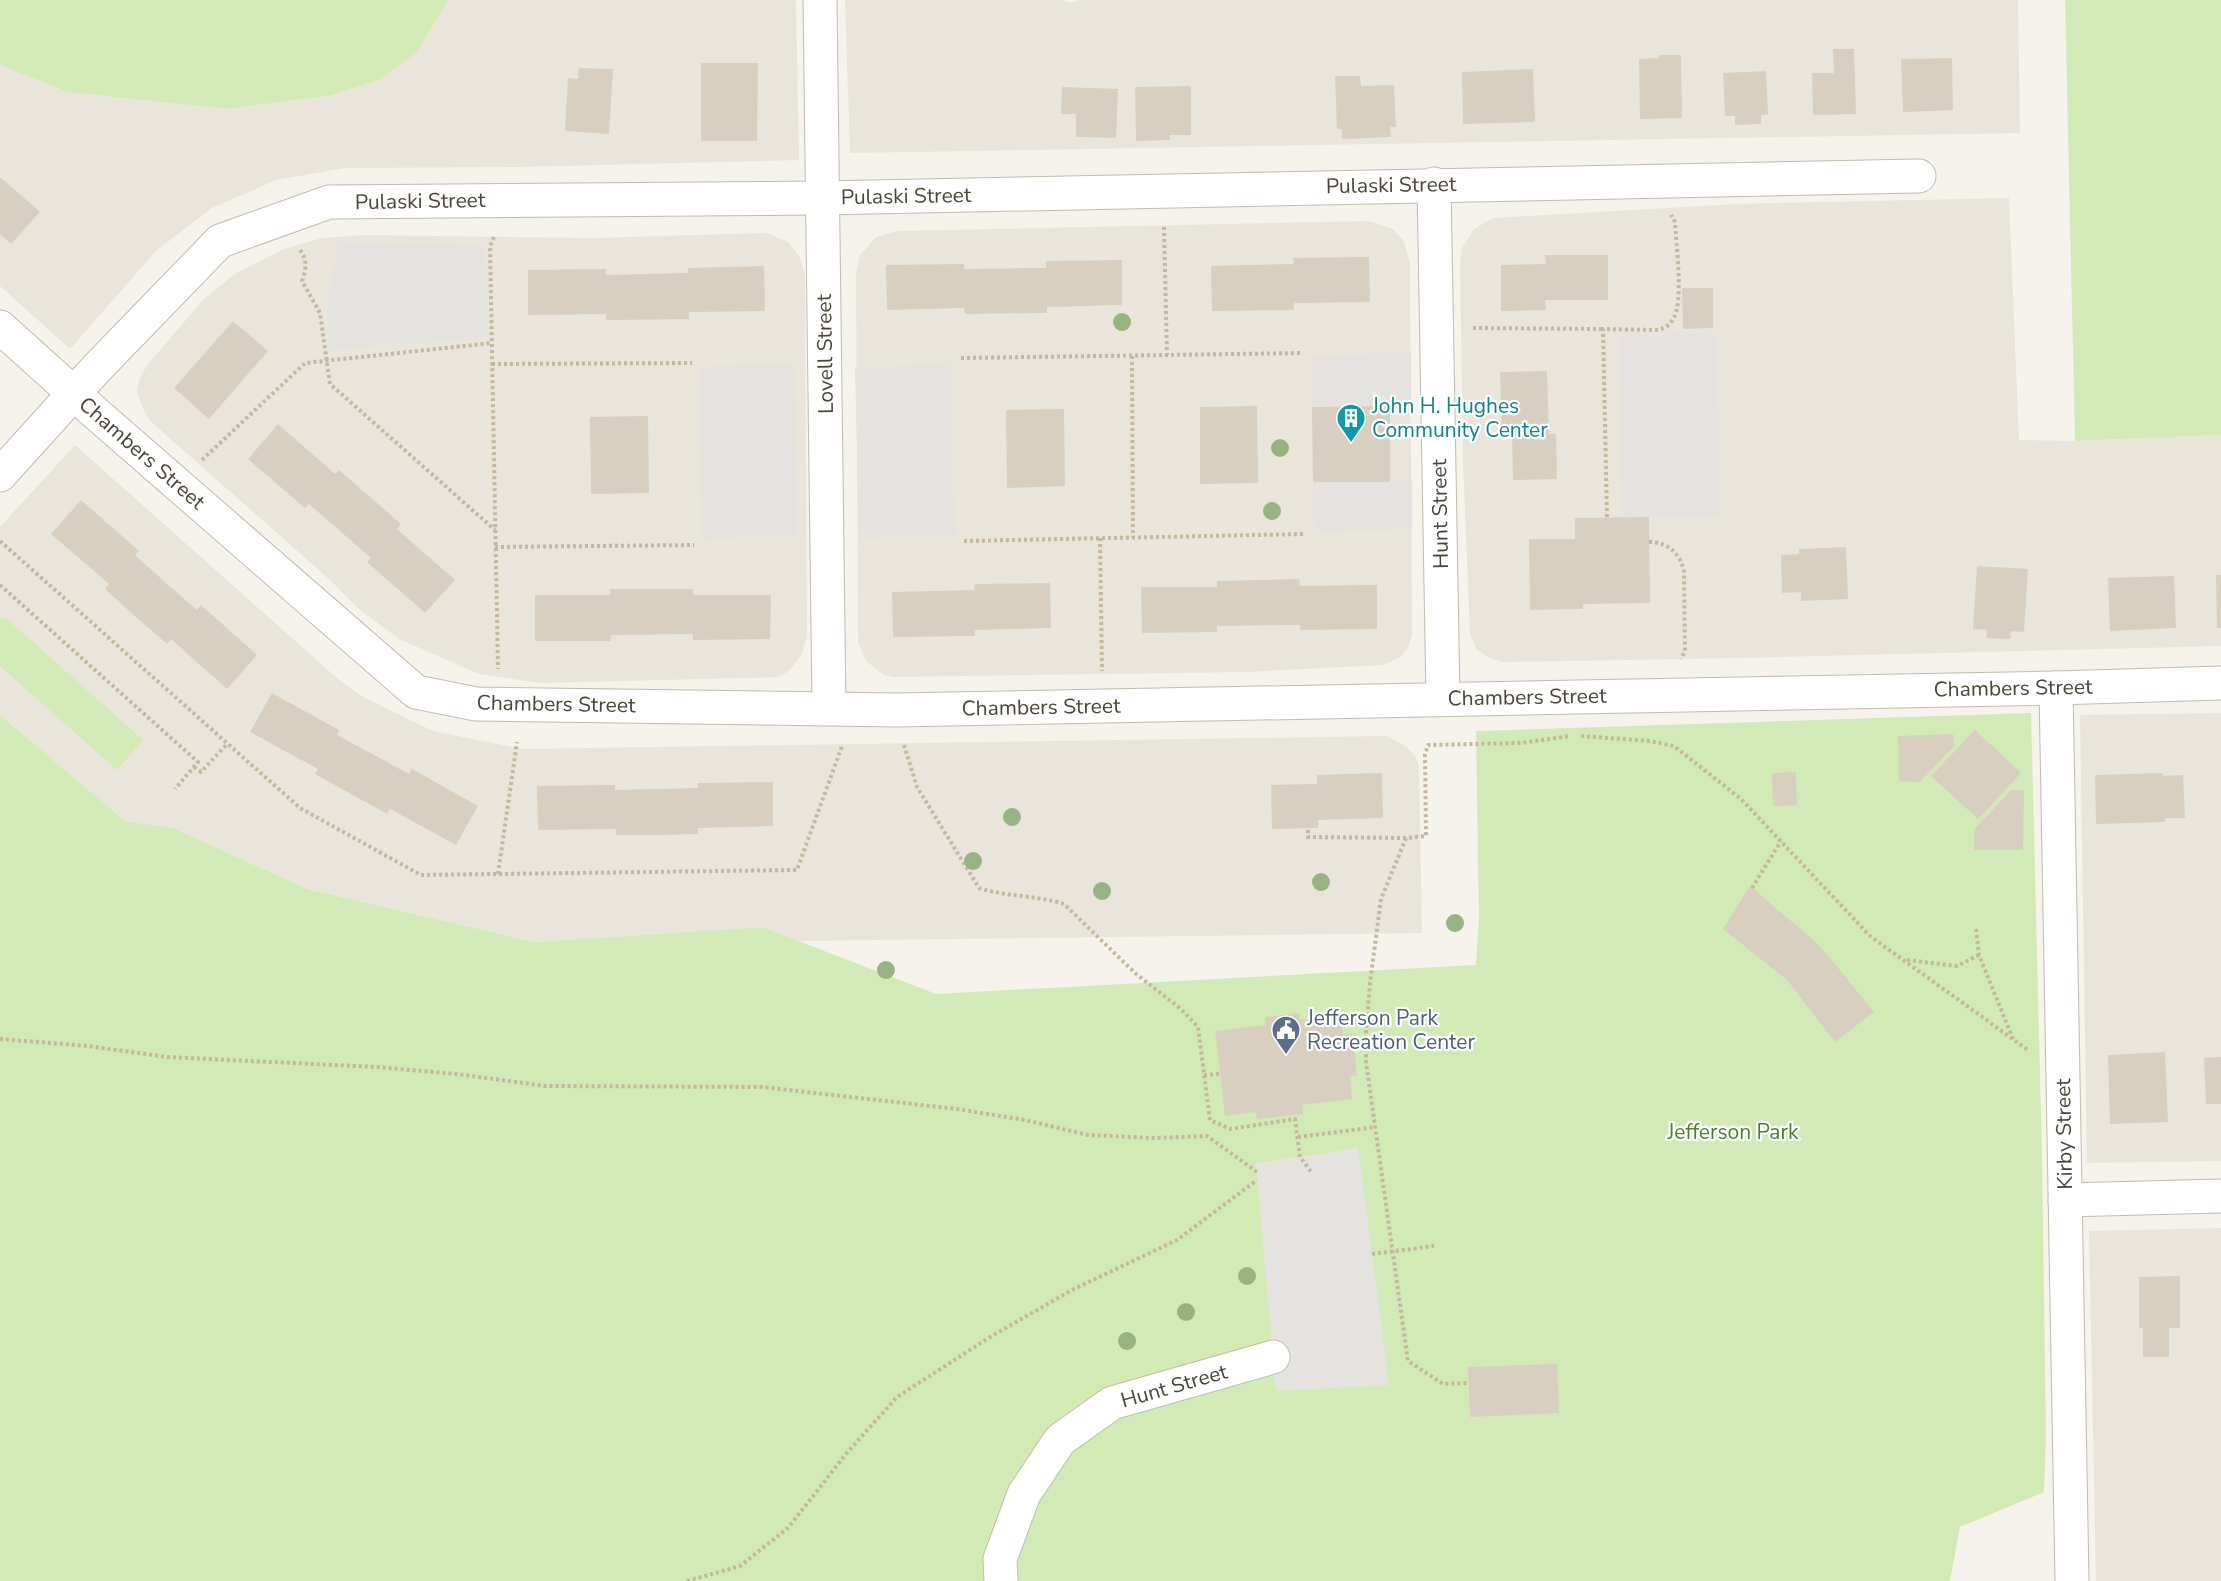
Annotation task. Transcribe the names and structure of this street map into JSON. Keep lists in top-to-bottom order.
{
  "streets": {
    "street": [
      "Pulaski Street",
      "Lovell Street",
      "Chambers Street",
      "Hunt Street",
      "Kirby Street"
    ]
  },
  "crossings": [
    ["Pulaski Street", "Lovell Street"],
    ["Pulaski Street", "Chambers Street"],
    ["Pulaski Street", "Hunt Street"],
    ["Lovell Street", "Chambers Street"],
    ["Chambers Street", "Hunt Street"],
    ["Chambers Street", "Kirby Street"]
  ],
  "parks": ["Jefferson Park"],
  "places": {
    "building": ["John H. Hughes Community Center"],
    "public building": ["Jefferson Park Recreation Center"]
  }
}
